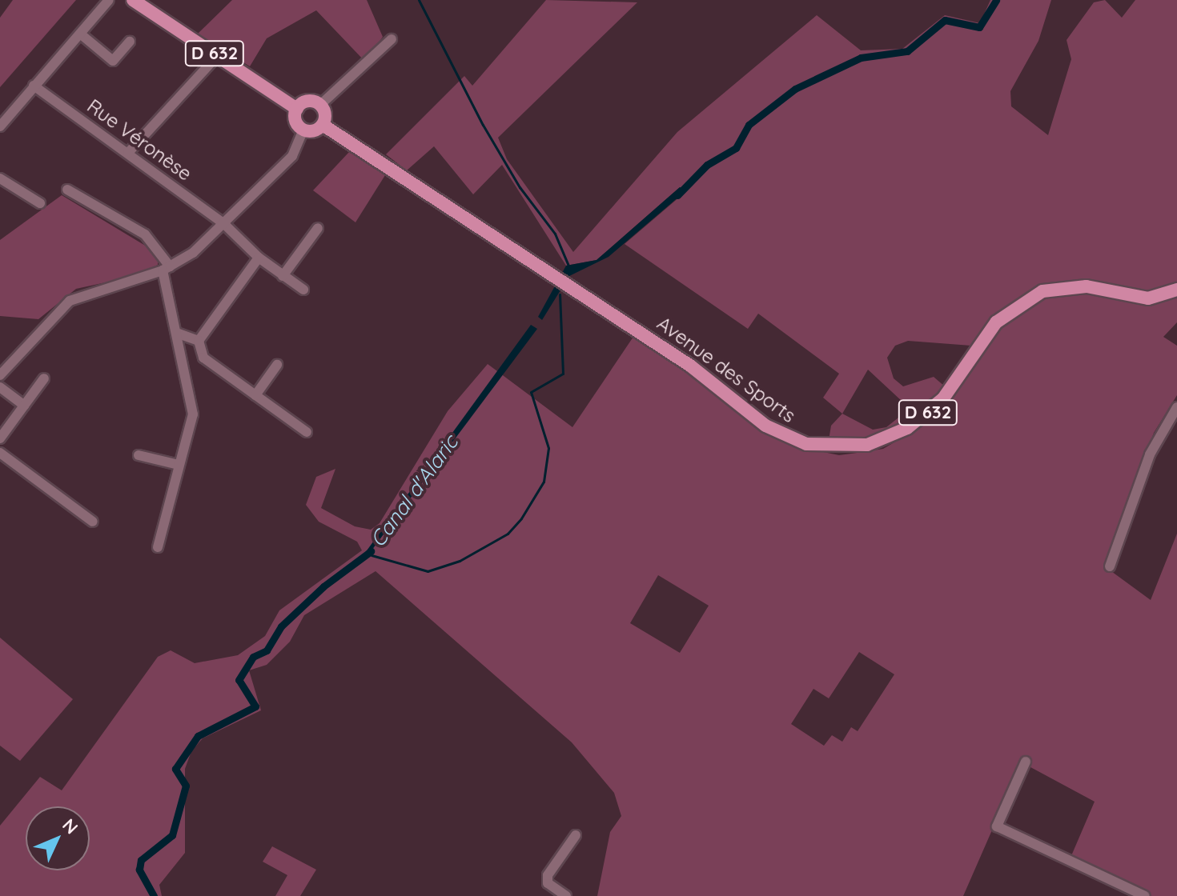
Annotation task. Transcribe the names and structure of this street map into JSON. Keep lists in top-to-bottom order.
{
  "streets": {
    "main road": ["D 632", "Avenue des Sports"],
    "street": ["Rue Véronèse"]
  },
  "crossings": [
    ["D 632", "Avenue des Sports"]
  ],
  "water": ["Canal d'Alaric"],
  "north": "top right"
}
